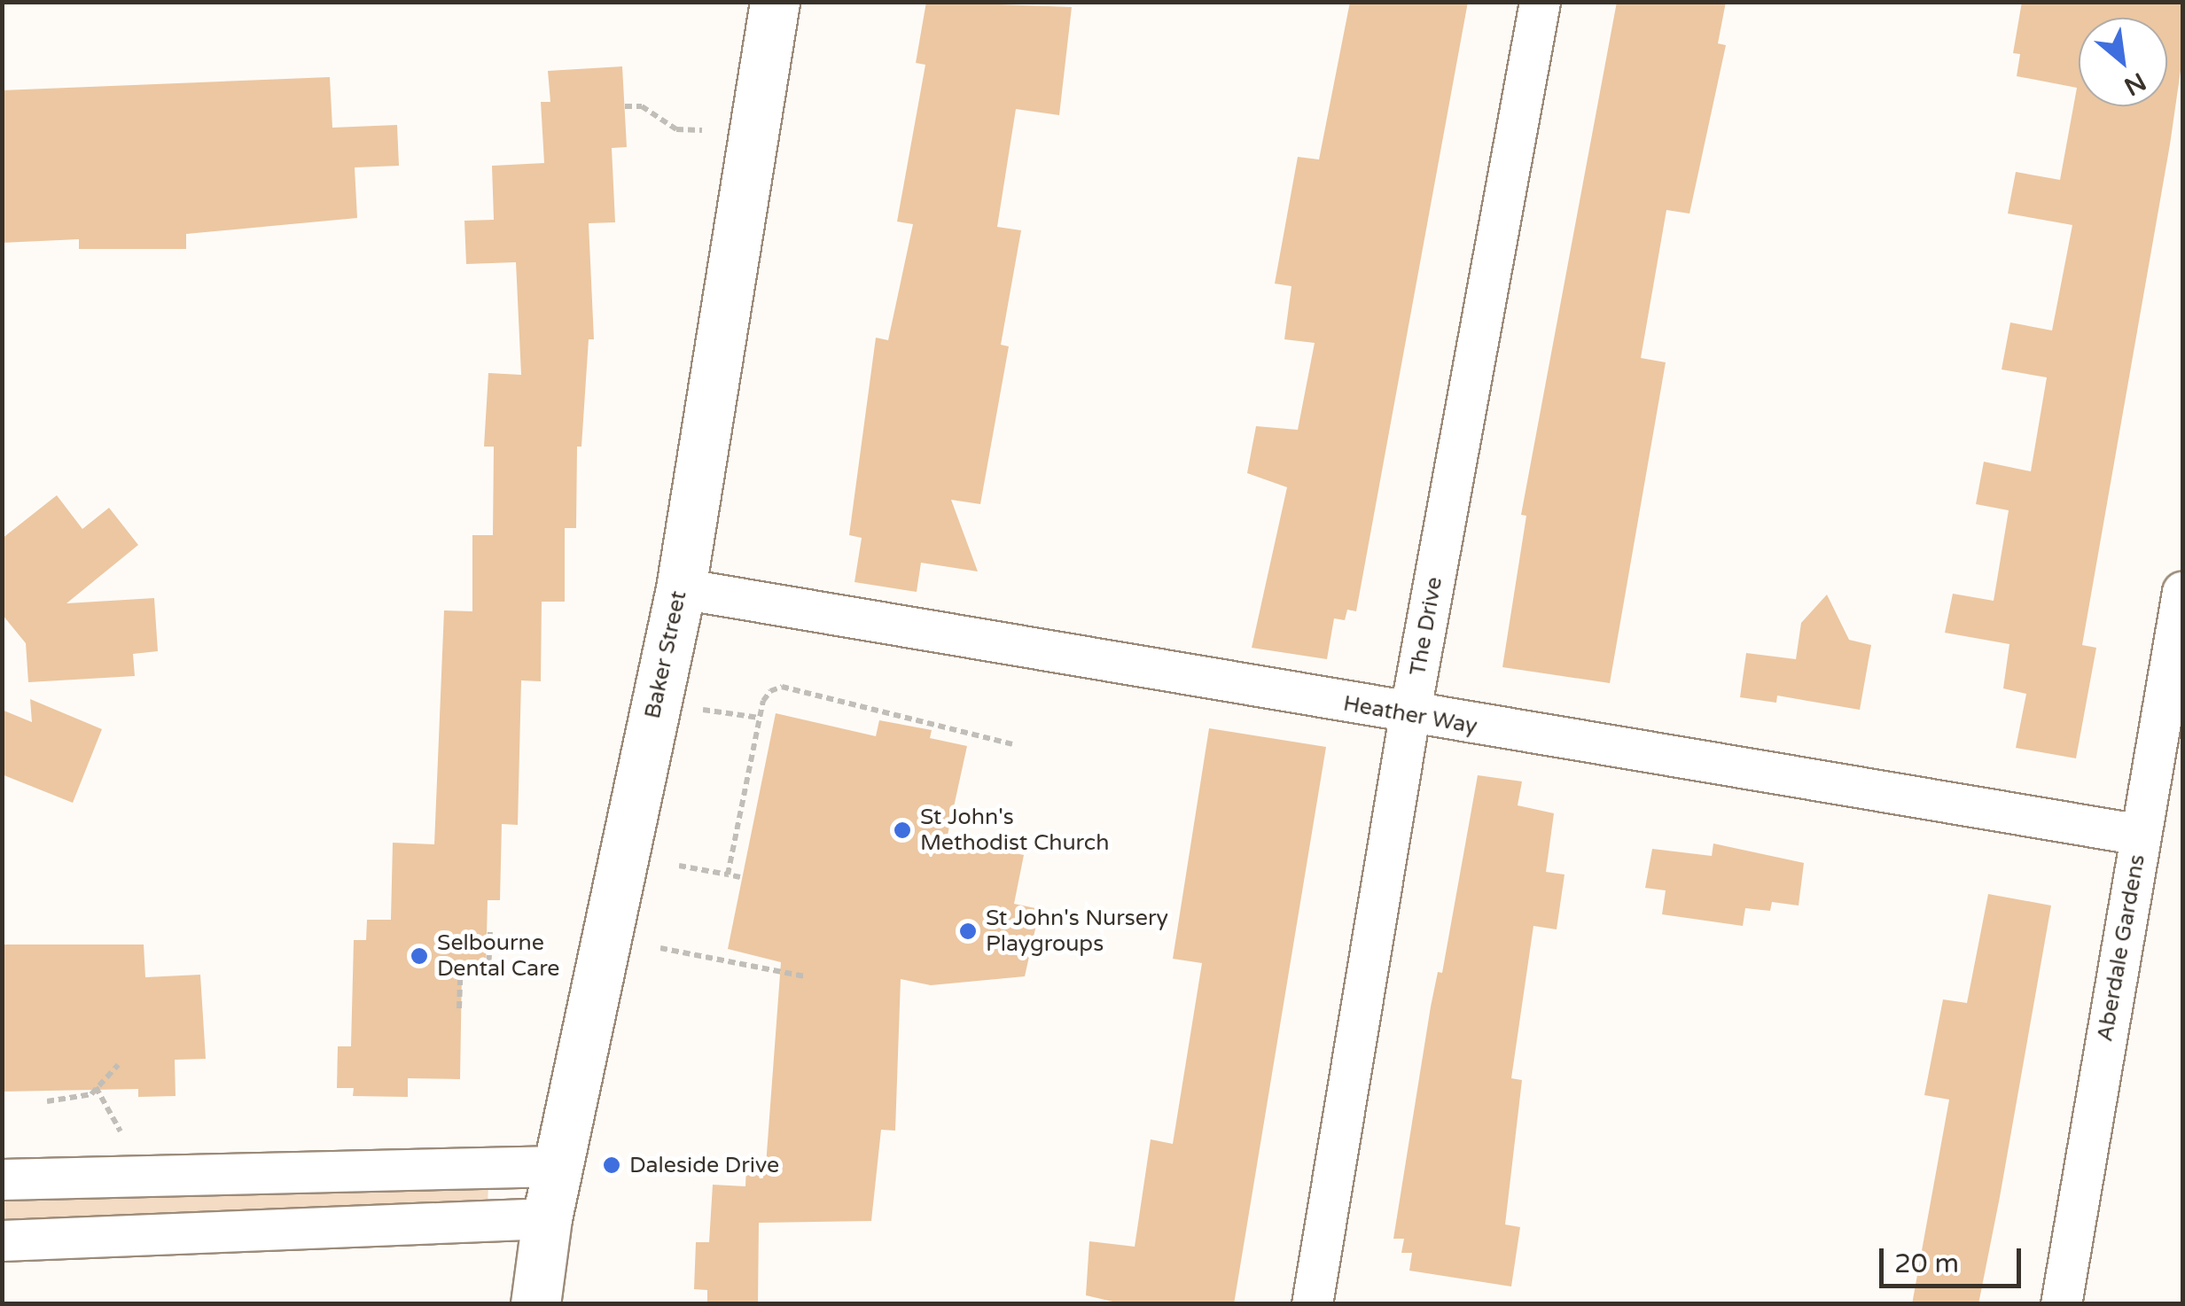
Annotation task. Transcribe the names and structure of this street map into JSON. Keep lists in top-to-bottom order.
{
  "streets": {
    "street": [
      "The Drive",
      "Baker Street",
      "Heather Way",
      "Aberdale Gardens"
    ]
  },
  "crossings": [
    ["The Drive", "Heather Way"],
    ["Baker Street", "Heather Way"],
    ["Heather Way", "Aberdale Gardens"]
  ],
  "places": [
    "St John's Methodist Church",
    "St John's Nursery Playgroups",
    "Selbourne Dental Care",
    "Daleside Drive"
  ],
  "scale_bar": "20 m",
  "north": "bottom right"
}
